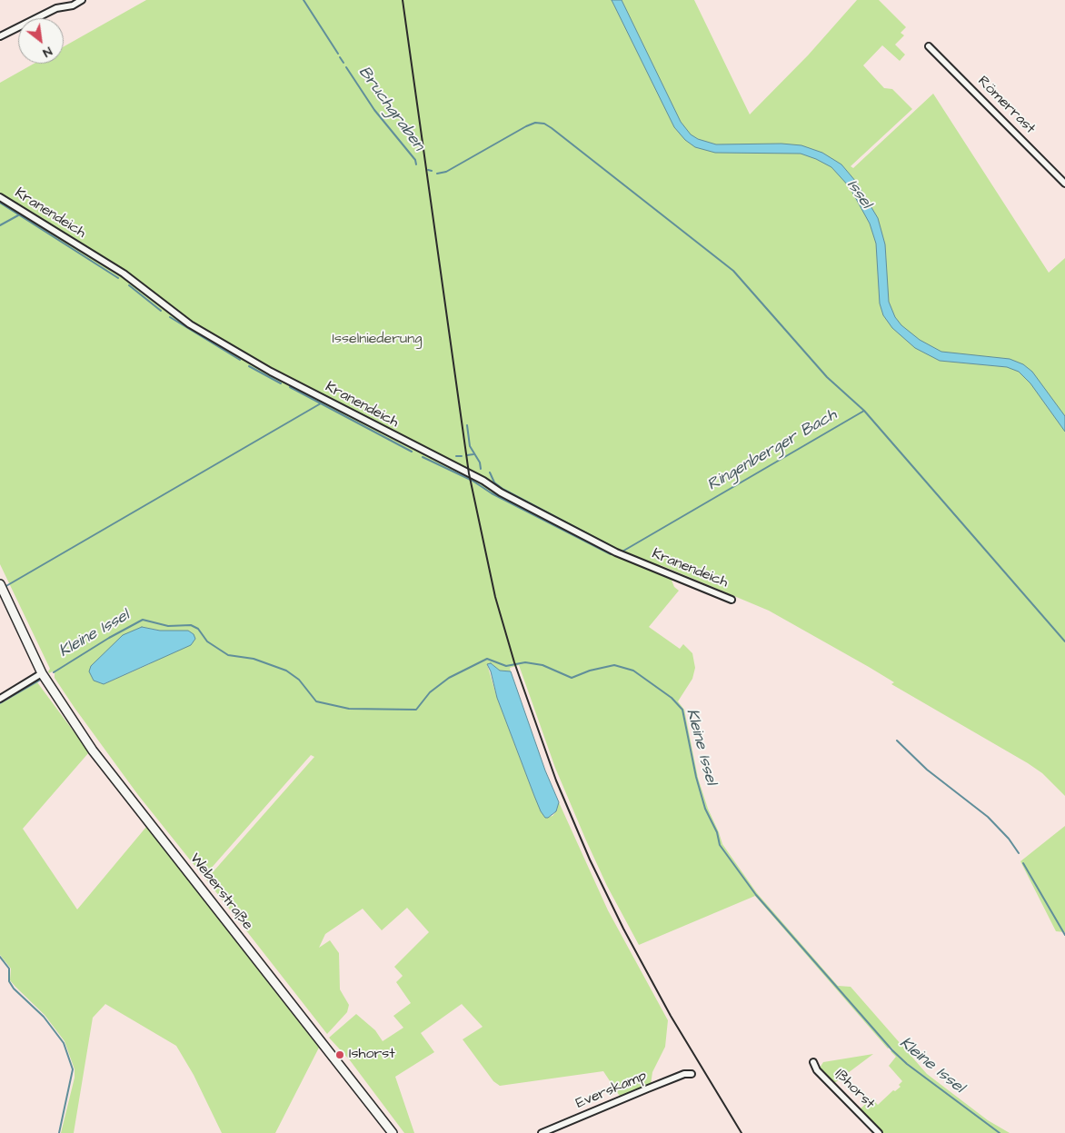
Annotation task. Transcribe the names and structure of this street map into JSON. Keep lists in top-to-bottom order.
{
  "streets": {
    "main road": ["Weberstraße"],
    "street": [
      "Römerrast",
      "Kranendeich",
      "Ißhorst",
      "Everskamp"
    ]
  },
  "water": [
    "Bruchgraben",
    "Issel",
    "Ringenberger Bach",
    "Kleine Issel"
  ],
  "parks": ["Isselniederung"],
  "places": ["Ishorst"],
  "north": "bottom right"
}
